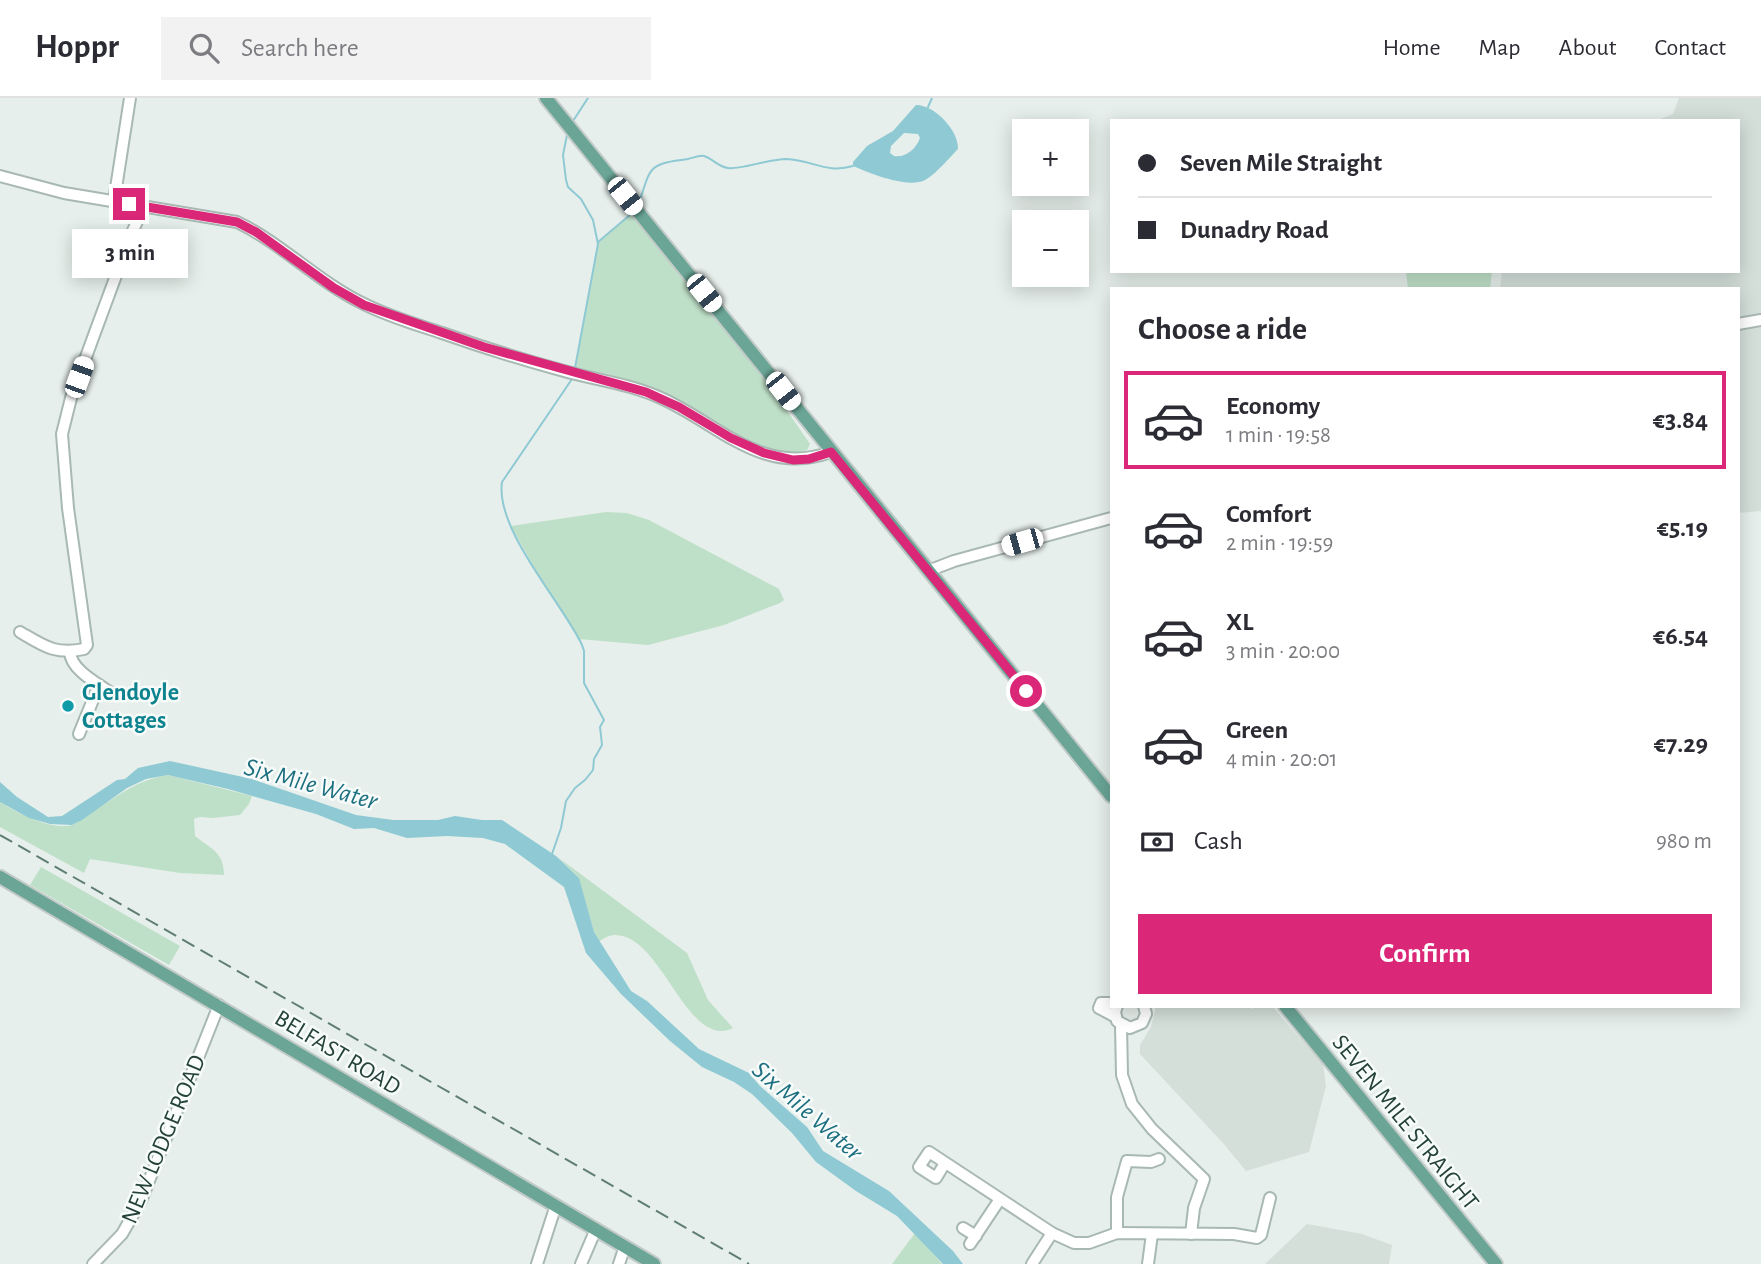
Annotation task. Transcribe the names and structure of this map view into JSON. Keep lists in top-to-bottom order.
{
  "streets": {
    "main road": ["BELFAST ROAD", "SEVEN MILE STRAIGHT"],
    "street": ["NEW LODGE ROAD"]
  },
  "crossings": [
    ["BELFAST ROAD", "NEW LODGE ROAD"]
  ],
  "water": ["Six Mile Water"],
  "places": ["Glendoyle Cottages"],
  "page": {
    "header": "Hoppr",
    "search": "Search here",
    "nav": [
      "Home",
      "Map",
      "About",
      "Contact"
    ],
    "map_buttons": ["+", "−"],
    "banner": ["Seven Mile Straight", "Dunadry Road"],
    "bubble": "3 min",
    "heading": "Choose a ride",
    "list": [
      {
        "name": "Economy",
        "note": "1 min · 19:58",
        "value": "€3.84"
      },
      {
        "name": "Comfort",
        "note": "2 min · 19:59",
        "value": "€5.19"
      },
      {
        "name": "XL",
        "note": "3 min · 20:00",
        "value": "€6.54"
      },
      {
        "name": "Green",
        "note": "4 min · 20:01",
        "value": "€7.29"
      }
    ],
    "pay": ["Cash", "980 m"],
    "buttons": "Confirm"
  }
}
